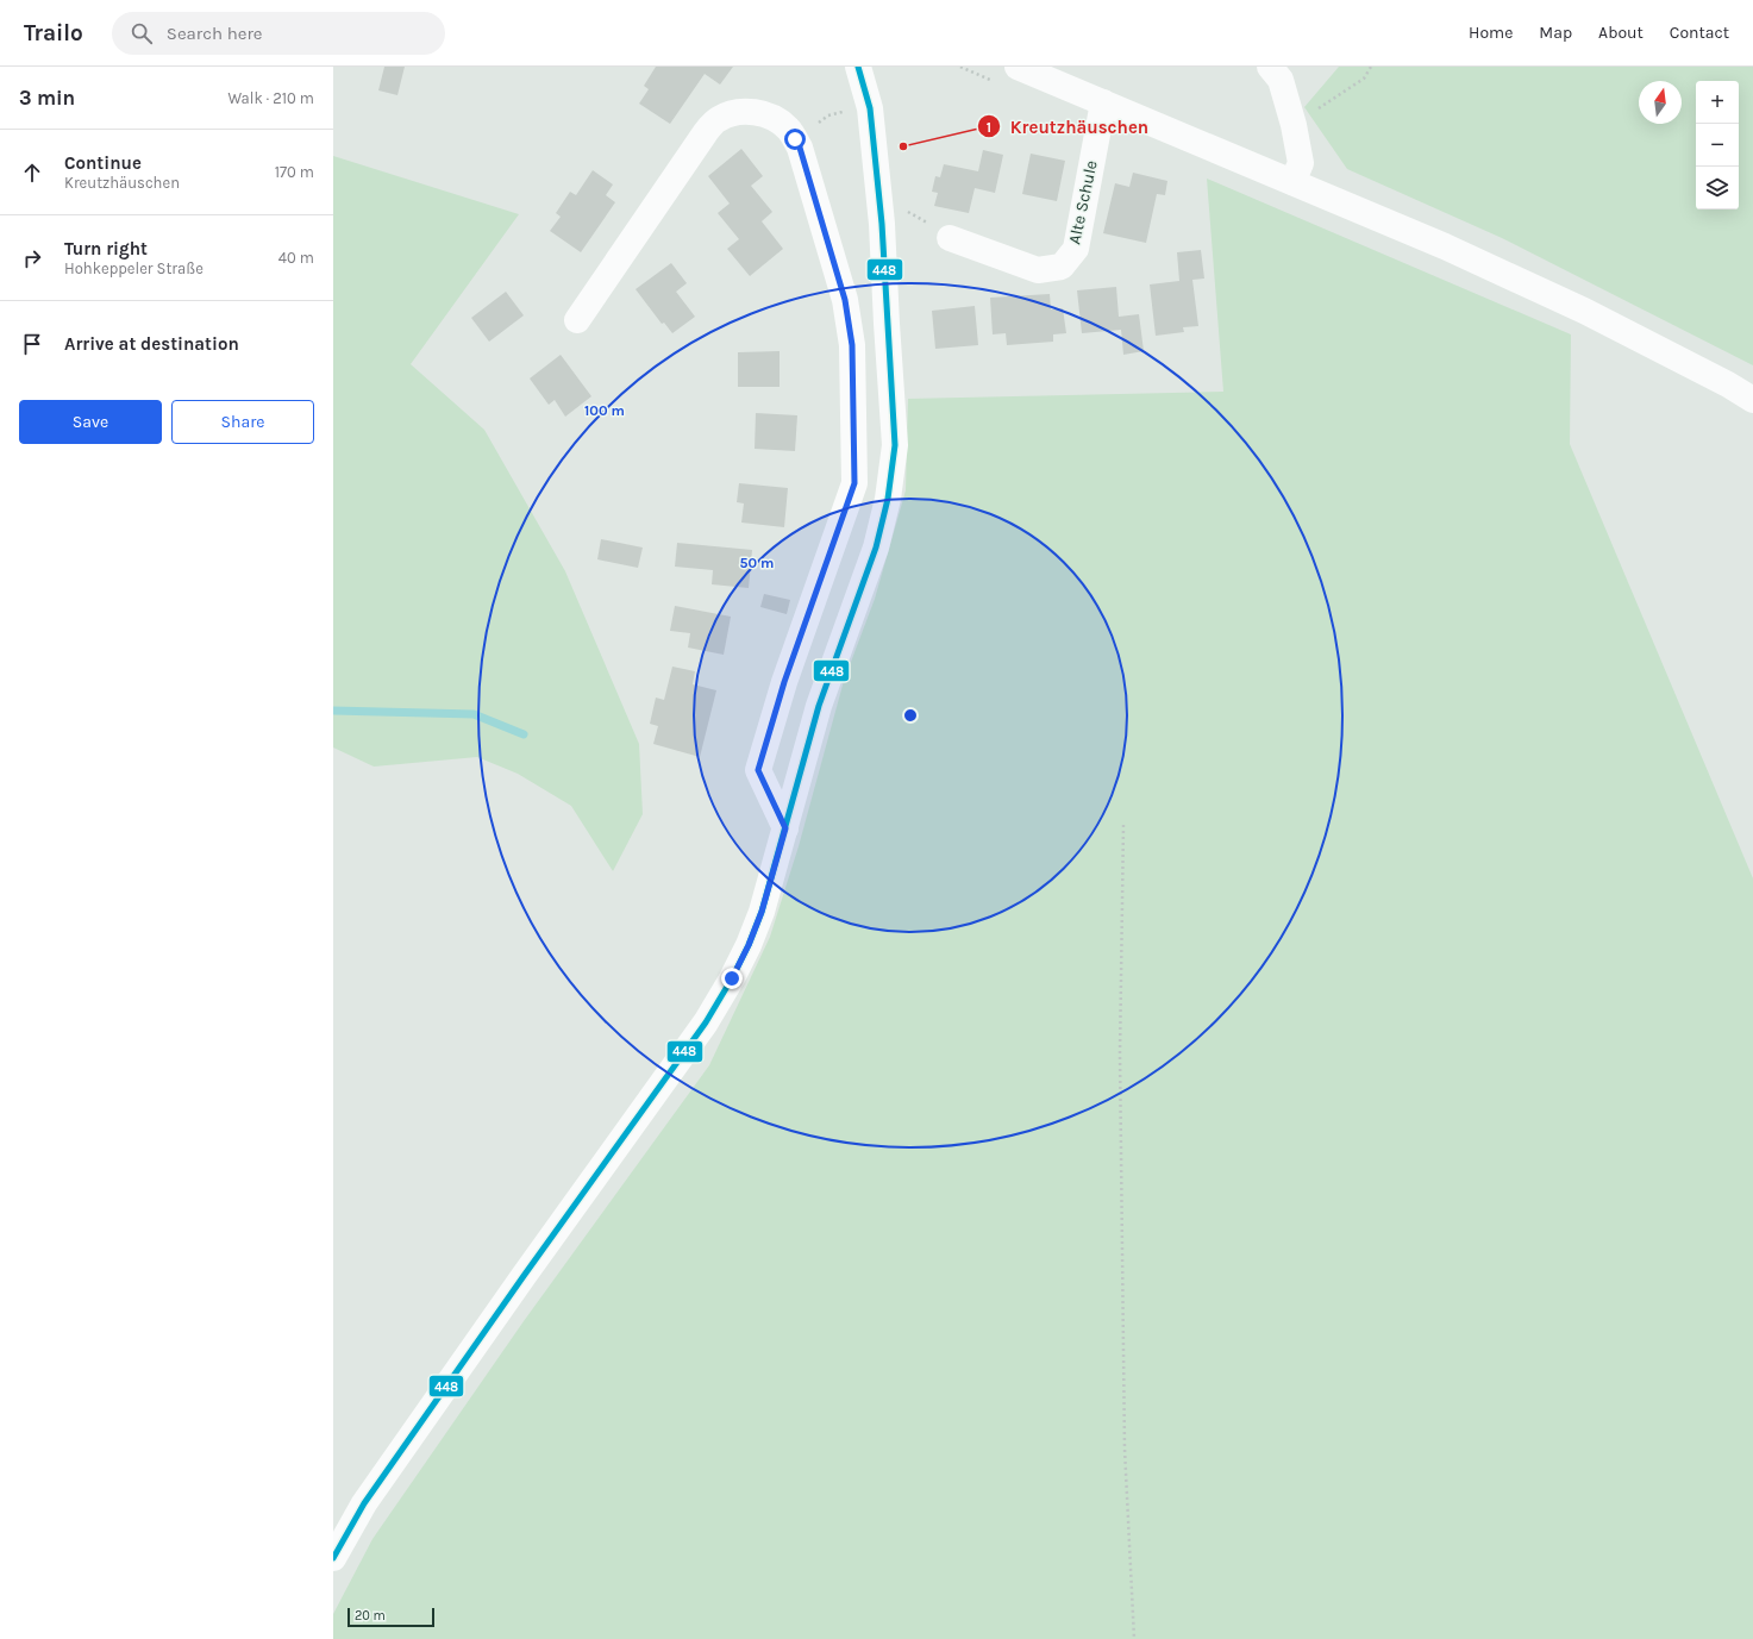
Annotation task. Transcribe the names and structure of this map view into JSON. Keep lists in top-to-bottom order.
{
  "streets": {
    "street": ["Alte Schule"]
  },
  "places": ["Kreutzhäuschen"],
  "lines": ["transit line 448"],
  "scale_bar": "20 m",
  "north": "top",
  "page": {
    "header": "Trailo",
    "search": "Search here",
    "nav": [
      "Home",
      "Map",
      "About",
      "Contact"
    ],
    "heading": ["3 min", "Walk · 210 m"],
    "map_buttons": ["+", "−"],
    "list": [
      ["Continue", "Kreutzhäuschen", "170 m"],
      ["Turn right", "Hohkeppeler Straße", "40 m"],
      "Arrive at destination"
    ],
    "buttons": ["Save", "Share"],
    "scale": "20 m"
  },
  "rings": ["100 m", "50 m"]
}
